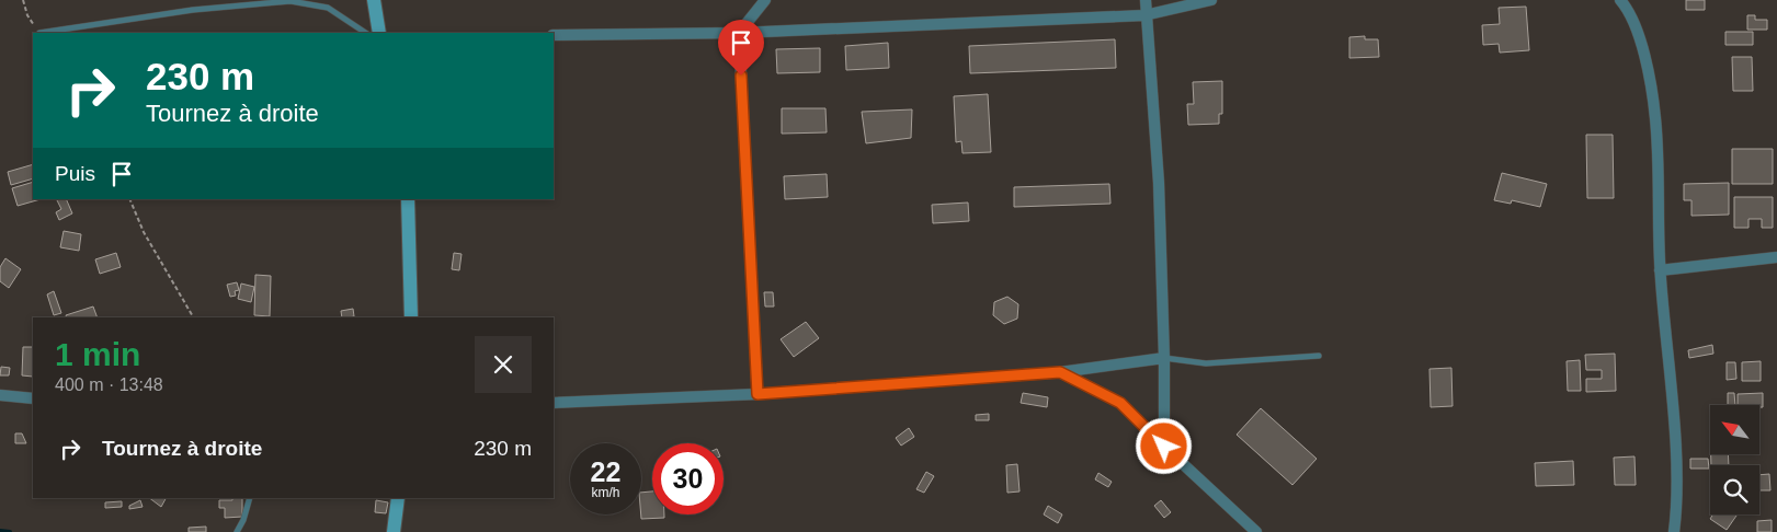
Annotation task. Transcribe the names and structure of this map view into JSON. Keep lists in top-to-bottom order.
{
  "north": "top left",
  "page": {
    "turn": ["230 m", "Tournez à droite"],
    "then": "Puis",
    "heading": ["1 min", "400 m · 13:48"],
    "list": [
      {
        "name": "Tournez à droite",
        "value": "230 m"
      }
    ],
    "speed": "22 km/h",
    "limit": "30"
  }
}
